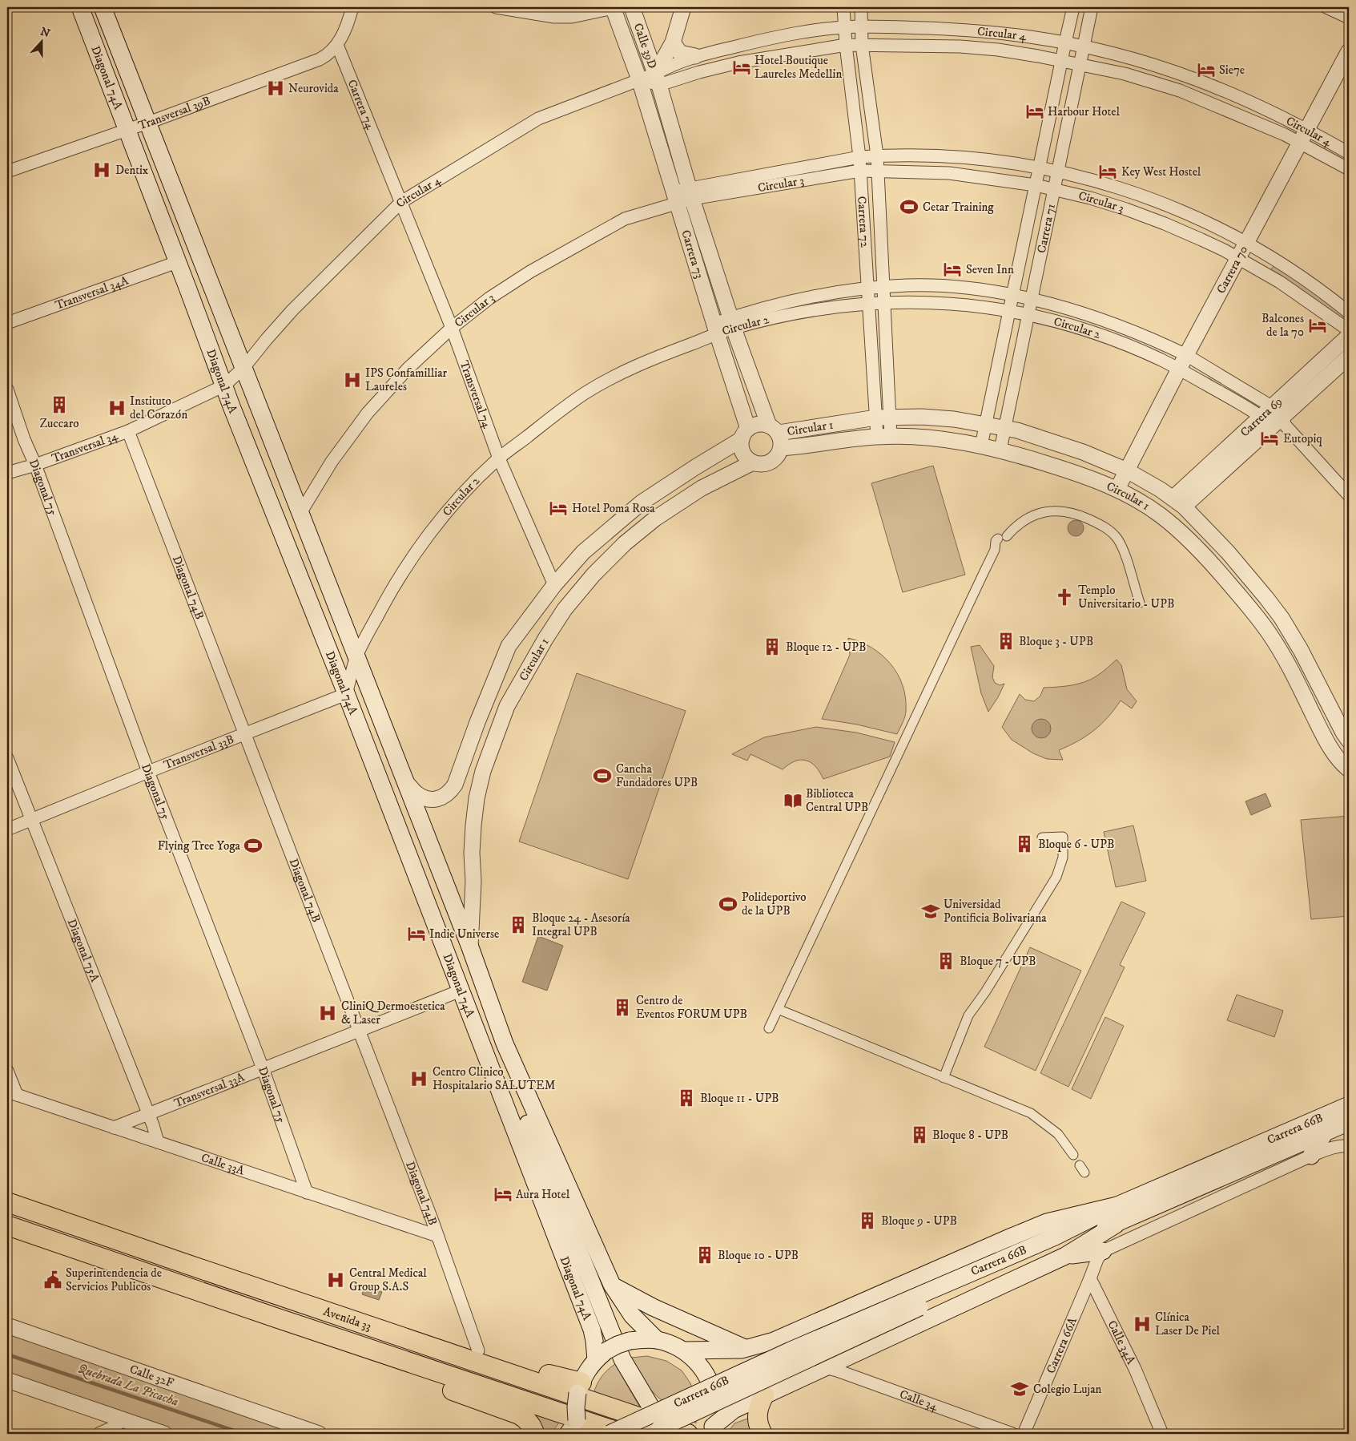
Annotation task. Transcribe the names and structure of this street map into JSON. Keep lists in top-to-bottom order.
{
  "streets": {
    "main road": ["Diagonal 74A", "Carrera 66B", "Avenida 33"],
    "street": [
      "Circular 4",
      "Calle 39D",
      "Carrera 74",
      "Transversal 39B",
      "Circular 3",
      "Carrera 72",
      "Carrera 71",
      "Carrera 73",
      "Carrera 70",
      "Transversal 34A",
      "Circular 2",
      "Transversal 74",
      "Carrera 69",
      "Circular 1",
      "Transversal 34",
      "Diagonal 75",
      "Diagonal 74B",
      "Transversal 33B",
      "Diagonal 75A",
      "Transversal 33A",
      "Calle 33A",
      "Calle 34A",
      "Carrera 66A",
      "Calle 32F",
      "Calle 34"
    ]
  },
  "crossings": [
    ["Circular 4", "Calle 39D"],
    ["Circular 4", "Diagonal 74A"],
    ["Circular 4", "Carrera 74"],
    ["Circular 4", "Carrera 72"],
    ["Circular 4", "Carrera 71"],
    ["Circular 4", "Carrera 73"],
    ["Circular 4", "Carrera 70"],
    ["Circular 4", "Transversal 74"],
    ["Circular 4", "Transversal 34"],
    ["Calle 39D", "Carrera 73"],
    ["Diagonal 74A", "Transversal 39B"],
    ["Diagonal 74A", "Circular 3"],
    ["Diagonal 74A", "Transversal 34A"],
    ["Diagonal 74A", "Circular 2"],
    ["Diagonal 74A", "Circular 1"],
    ["Diagonal 74A", "Transversal 34"],
    ["Diagonal 74A", "Transversal 33B"],
    ["Diagonal 74A", "Transversal 33A"],
    ["Carrera 74", "Transversal 39B"],
    ["Carrera 74", "Transversal 74"],
    ["Circular 3", "Carrera 72"],
    ["Circular 3", "Carrera 71"],
    ["Circular 3", "Carrera 73"],
    ["Circular 3", "Carrera 70"],
    ["Circular 3", "Transversal 74"],
    ["Carrera 72", "Circular 2"],
    ["Carrera 72", "Circular 1"],
    ["Carrera 71", "Circular 2"],
    ["Carrera 71", "Circular 1"],
    ["Carrera 73", "Circular 2"],
    ["Carrera 73", "Circular 1"],
    ["Carrera 70", "Circular 2"],
    ["Carrera 70", "Circular 1"],
    ["Circular 2", "Transversal 74"],
    ["Circular 2", "Carrera 69"],
    ["Circular 2", "Transversal 33B"],
    ["Carrera 69", "Circular 1"],
    ["Transversal 34", "Diagonal 75"],
    ["Transversal 34", "Diagonal 74B"],
    ["Diagonal 75", "Transversal 33B"],
    ["Diagonal 75", "Transversal 33A"],
    ["Diagonal 75", "Calle 33A"],
    ["Diagonal 74B", "Transversal 33B"],
    ["Diagonal 74B", "Transversal 33A"],
    ["Diagonal 74B", "Calle 33A"],
    ["Transversal 33B", "Diagonal 75A"],
    ["Diagonal 75A", "Transversal 33A"],
    ["Diagonal 75A", "Calle 33A"],
    ["Transversal 33A", "Calle 33A"],
    ["Carrera 66B", "Avenida 33"],
    ["Calle 34A", "Carrera 66A"]
  ],
  "water": ["Quebrada La Picacha"],
  "places": {
    "hotel": [
      "Hotel Boutique Laureles Medellin",
      "Sie7e",
      "Harbour Hotel",
      "Key West Hostel",
      "Seven Inn",
      "Balcones de la 70",
      "Eutopiq",
      "Hotel Poma Rosa",
      "Indie Universe",
      "Aura Hotel"
    ],
    "hospital": [
      "Neurovida",
      "Dentix",
      "IPS Confamilliar Laureles",
      "Instituto del Corazón",
      "CliniQ Dermoestetica & Laser",
      "Centro Clinico Hospitalario SALUTEM",
      "Central Medical Group S.A.S",
      "Clínica Laser De Piel"
    ],
    "sports": [
      "Cetar Training",
      "Cancha Fundadores UPB",
      "Flying Tree Yoga",
      "Polideportivo de la UPB"
    ],
    "building": [
      "Zuccaro",
      "Bloque 3 - UPB",
      "Bloque 12 - UPB",
      "Bloque 6 - UPB",
      "Bloque 24 - Asesoría Integral UPB",
      "Bloque 7 - UPB",
      "Centro de Eventos FORUM UPB",
      "Bloque 11 - UPB",
      "Bloque 8 - UPB",
      "Bloque 9 - UPB",
      "Bloque 10 - UPB"
    ],
    "church": ["Templo Universitario - UPB"],
    "library": ["Biblioteca Central UPB"],
    "school or university": ["Universidad Pontificia Bolivariana", "Colegio Lujan"],
    "public building": ["Superintendencia de Servicios Publicos"]
  },
  "north": "top"
}
